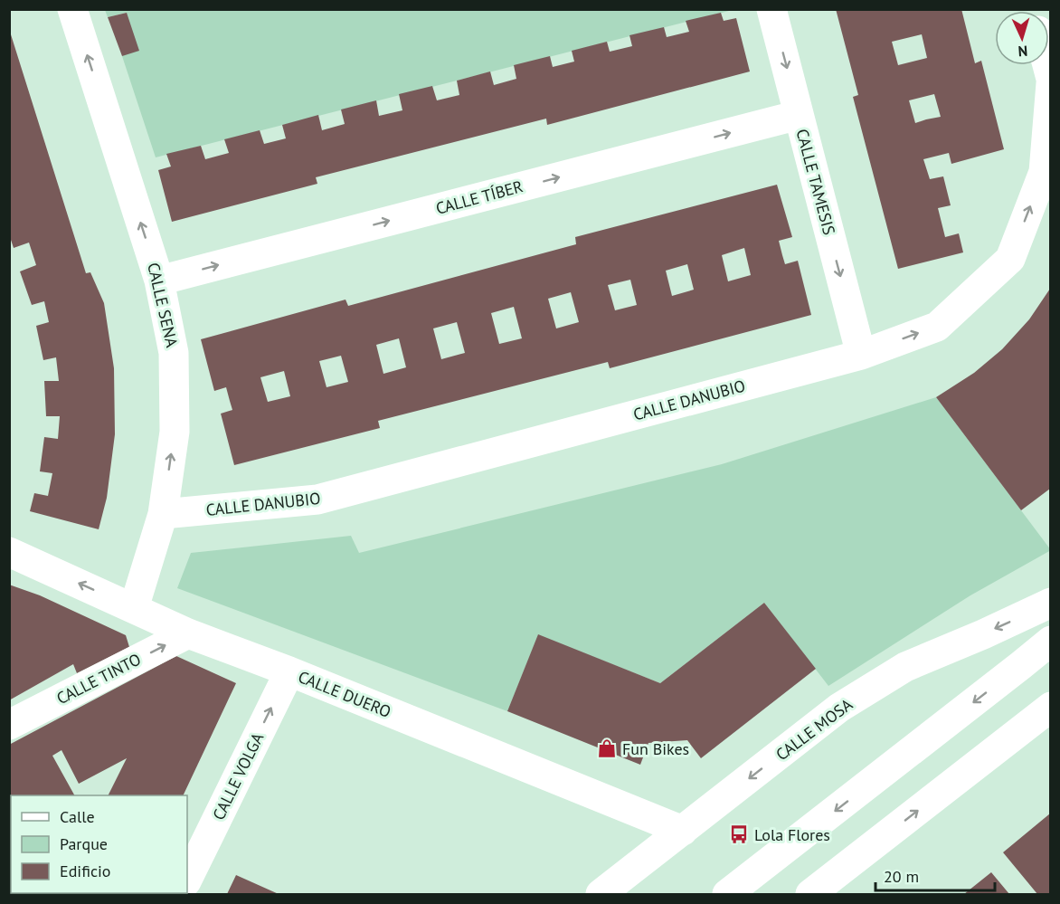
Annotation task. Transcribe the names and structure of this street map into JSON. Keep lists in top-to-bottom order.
{
  "streets": {
    "street": [
      "CALLE TAMESIS",
      "CALLE TÍBER",
      "CALLE SENA",
      "CALLE DANUBIO",
      "CALLE TINTO",
      "CALLE DUERO",
      "CALLE MOSA",
      "CALLE VOLGA"
    ]
  },
  "crossings": [
    ["CALLE TAMESIS", "CALLE TÍBER"],
    ["CALLE TAMESIS", "CALLE DANUBIO"],
    ["CALLE TÍBER", "CALLE SENA"],
    ["CALLE SENA", "CALLE DANUBIO"],
    ["CALLE SENA", "CALLE DUERO"],
    ["CALLE TINTO", "CALLE DUERO"],
    ["CALLE DUERO", "CALLE MOSA"],
    ["CALLE DUERO", "CALLE VOLGA"]
  ],
  "one_way": [
    "CALLE TAMESIS",
    "CALLE TÍBER",
    "CALLE SENA",
    "CALLE TINTO",
    "CALLE VOLGA"
  ],
  "places": {
    "shop": ["Fun Bikes"],
    "bus stop": ["Lola Flores"]
  },
  "legend": ["Calle", "Parque", "Edificio"],
  "scale_bar": "20 m",
  "north": "bottom"
}
